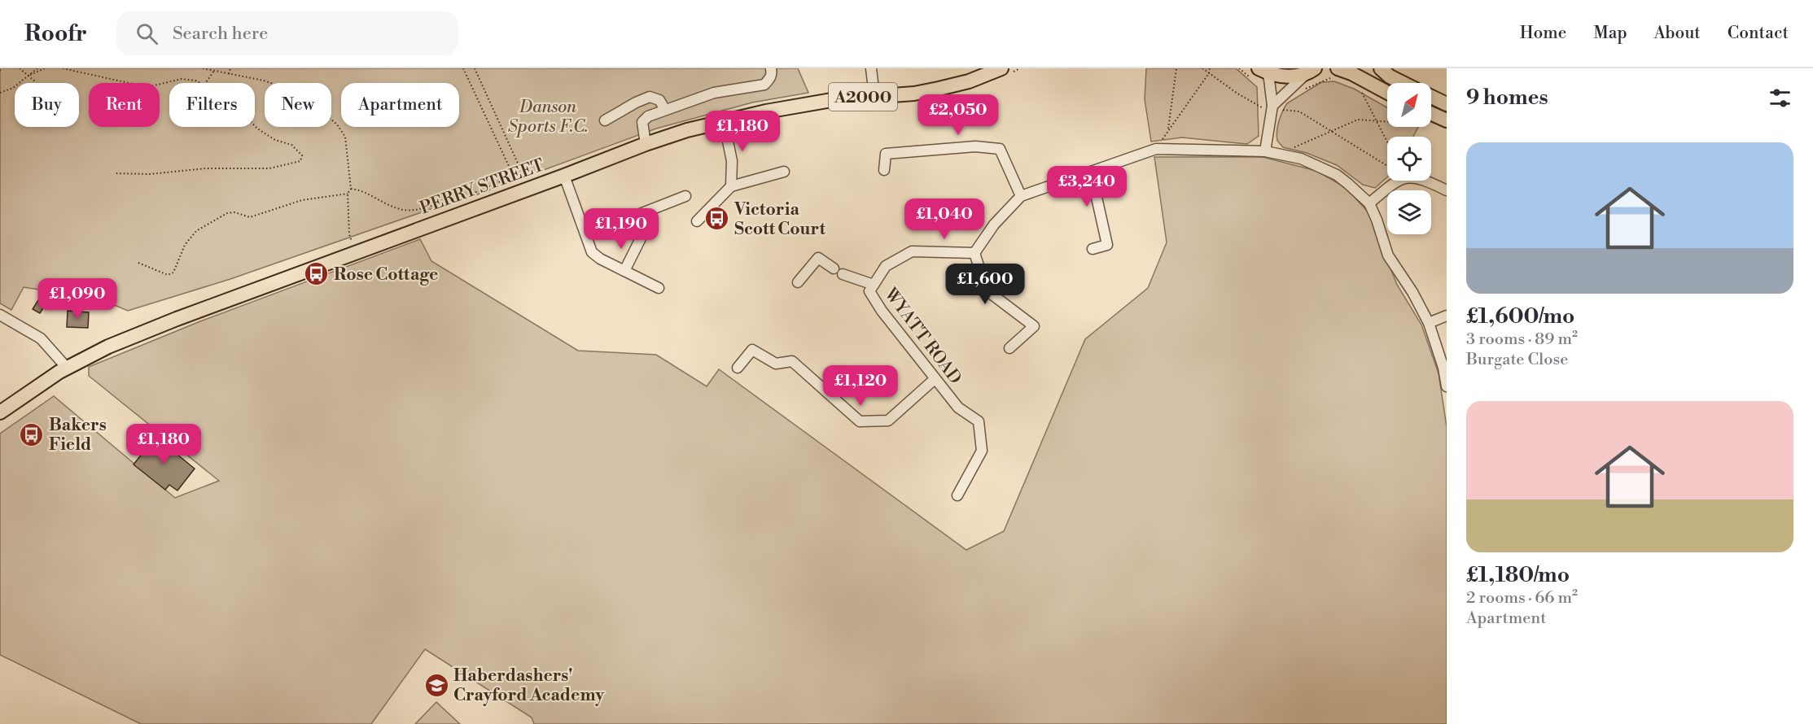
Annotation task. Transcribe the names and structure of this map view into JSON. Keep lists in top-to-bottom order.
{
  "streets": {
    "main road": ["A2000", "PERRY STREET"],
    "street": ["WYATT ROAD"]
  },
  "parks": ["Danson Sports F.C."],
  "places": {
    "bus stop": ["Victoria Scott Court", "Rose Cottage", "Bakers Field"],
    "school or university": ["Haberdashers' Crayford Academy"]
  },
  "north": "top right",
  "page": {
    "header": "Roofr",
    "search": "Search here",
    "nav": [
      "Home",
      "Map",
      "About",
      "Contact"
    ],
    "heading": "9 homes",
    "chip": [
      "Buy",
      "Rent",
      "Filters",
      "New",
      "Apartment"
    ],
    "price": [
      "£2,050",
      "£1,180",
      "£3,240",
      "£1,040",
      "£1,190",
      "£1,600",
      "£1,090",
      "£1,120",
      "£1,180"
    ],
    "list": [
      {
        "name": "£1,600/mo",
        "note": "3 rooms · 89 m² · Burgate Close"
      },
      {
        "name": "£1,180/mo",
        "note": "2 rooms · 66 m² · Apartment"
      }
    ]
  }
}
